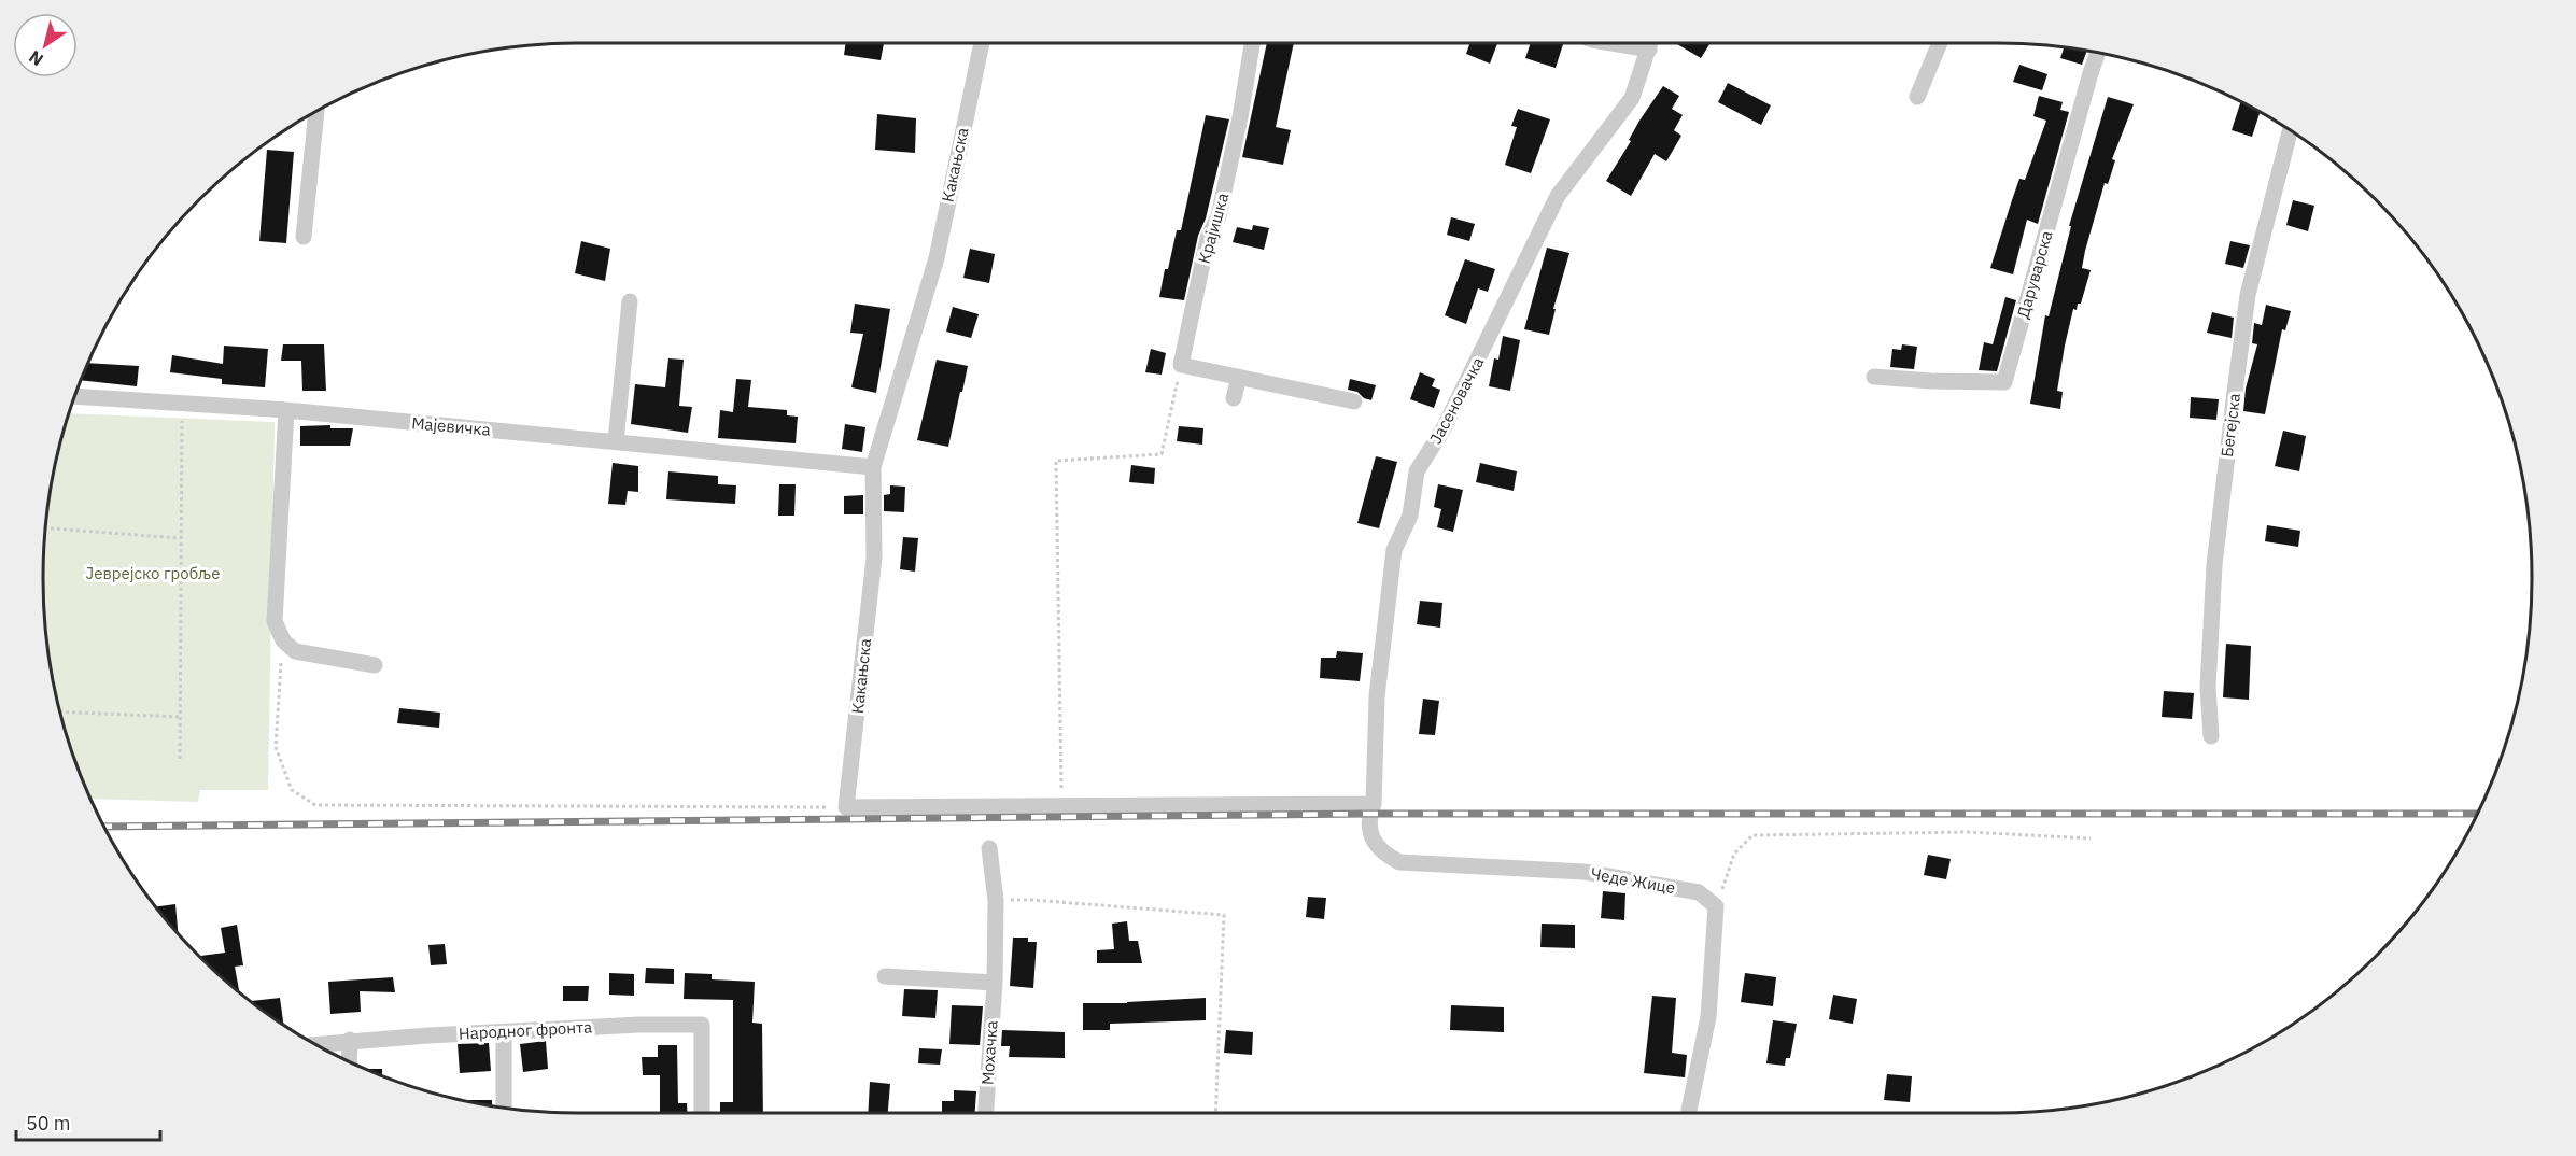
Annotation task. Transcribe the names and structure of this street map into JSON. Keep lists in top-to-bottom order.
{
  "streets": {
    "street": [
      "Какањска",
      "Крајишка",
      "Даруварска",
      "Јасеновачка",
      "Бегејска",
      "Мајевичка",
      "Чеде Жице",
      "Народног фронта",
      "Мохачка"
    ]
  },
  "crossings": [
    ["Какањска", "Мајевичка"],
    ["Јасеновачка", "Чеде Жице"]
  ],
  "parks": ["Јеврејско гробље"],
  "scale_bar": "50 m",
  "north": "bottom left"
}
